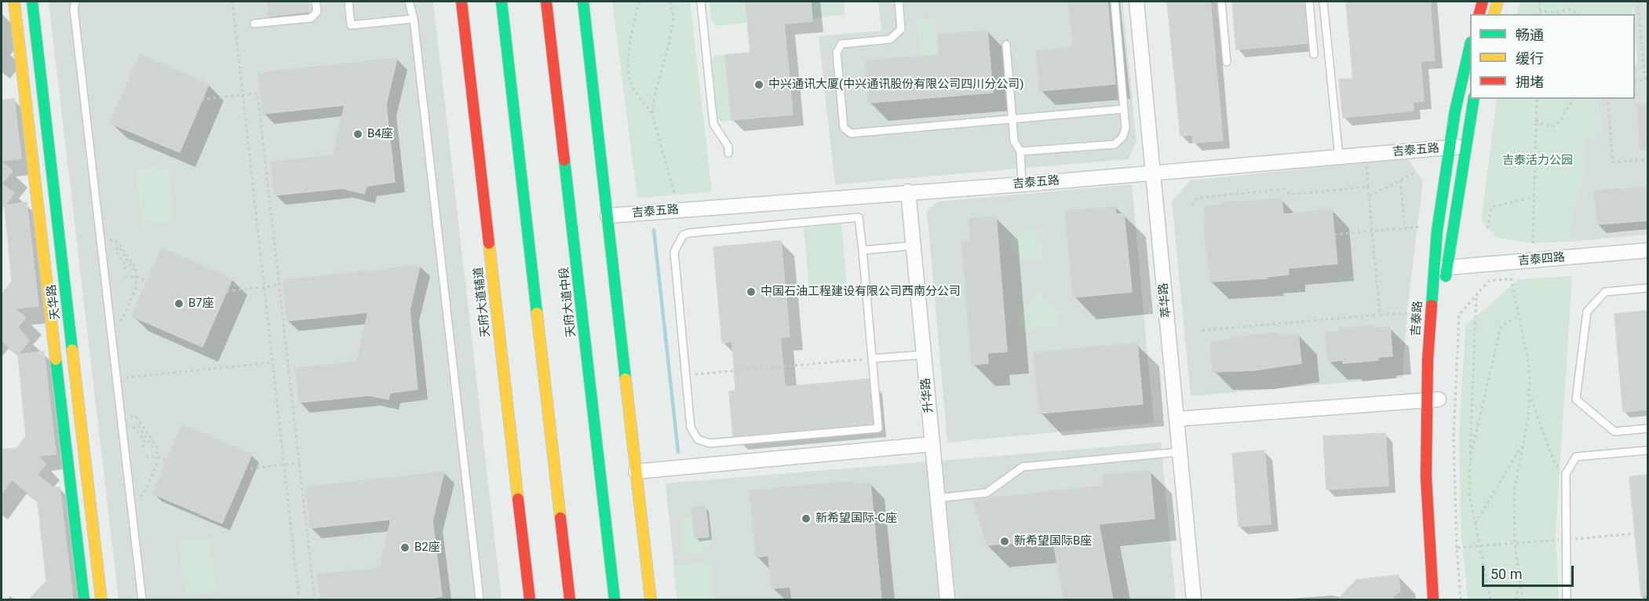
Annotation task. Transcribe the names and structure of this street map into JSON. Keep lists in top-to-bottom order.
{
  "streets": {
    "street": [
      "吉泰五路",
      "吉泰四路",
      "萃华路",
      "天华路",
      "天府大道辅道",
      "天府大道中段",
      "吉泰路",
      "升华路"
    ]
  },
  "crossings": [
    ["吉泰五路", "萃华路"],
    ["吉泰五路", "吉泰路"],
    ["吉泰五路", "升华路"],
    ["吉泰四路", "吉泰路"]
  ],
  "parks": ["吉泰活力公园"],
  "places": [
    "中兴通讯大厦(中兴通讯股份有限公司四川分公司)",
    "B4座",
    "中国石油工程建设有限公司西南分公司",
    "B7座",
    "新希望国际-C座",
    "新希望国际B座",
    "B2座"
  ],
  "legend": ["畅通", "缓行", "拥堵"],
  "scale_bar": "50 m"
}
